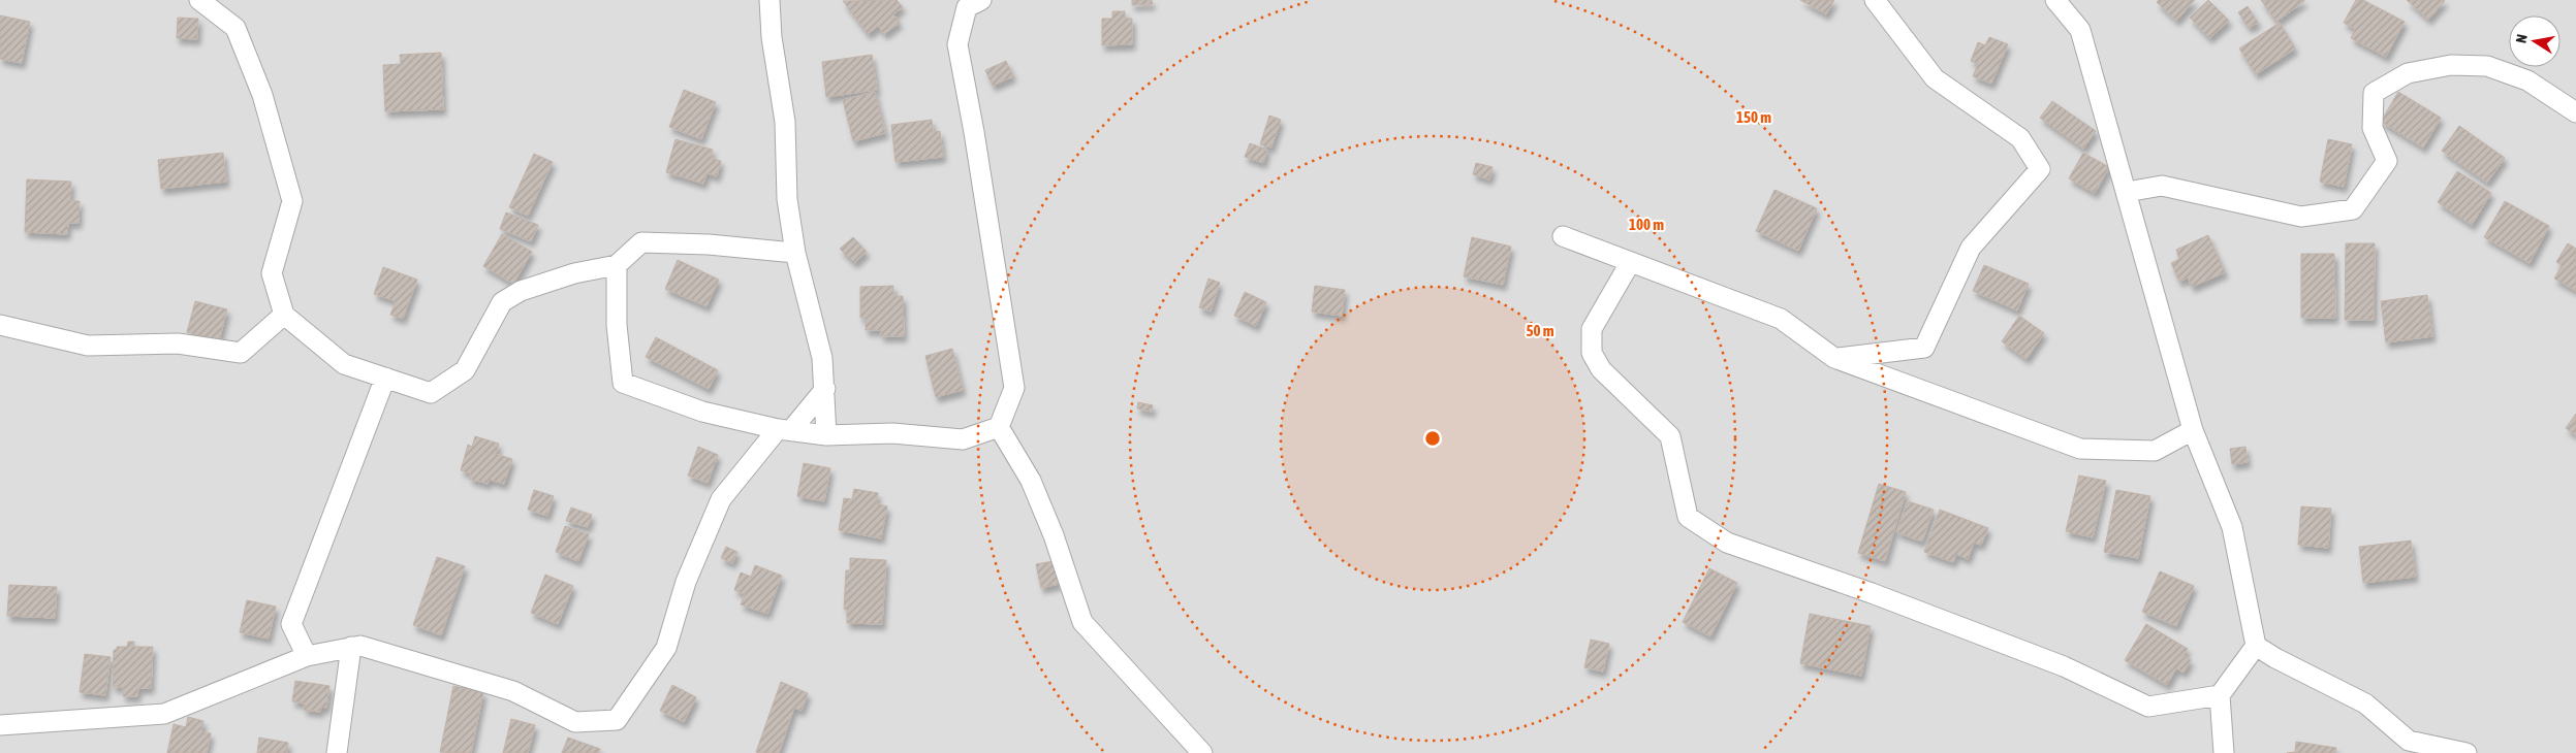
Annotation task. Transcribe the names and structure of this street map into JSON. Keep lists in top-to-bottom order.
{
  "north": "left",
  "rings": ["150 m", "100 m", "50 m"]
}
